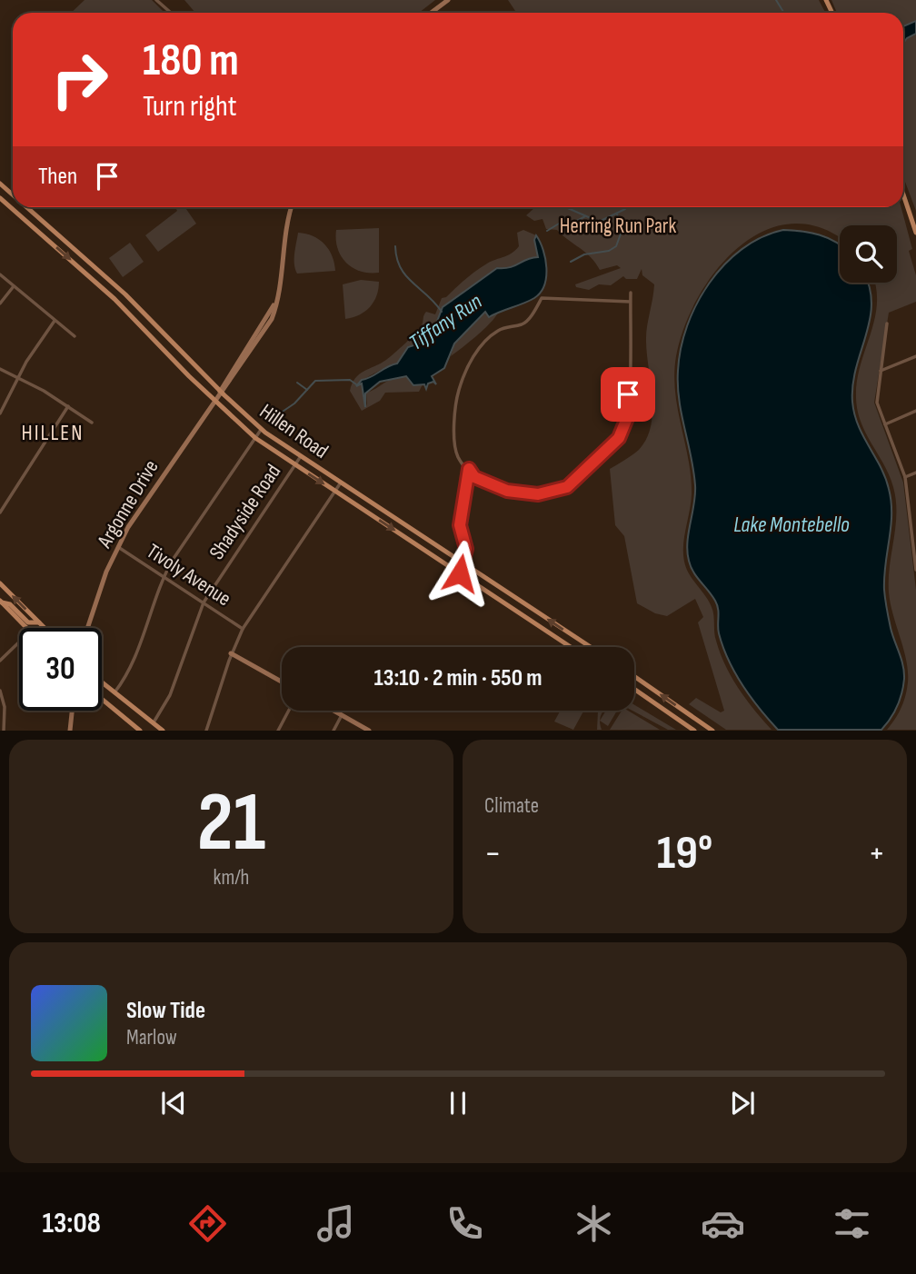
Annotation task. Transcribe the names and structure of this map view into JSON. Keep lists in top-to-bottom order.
{
  "streets": {
    "main road": ["Hillen Road", "Argonne Drive"],
    "street": ["Shadyside Road", "Tivoly Avenue"]
  },
  "crossings": [
    ["Hillen Road", "Argonne Drive"],
    ["Hillen Road", "Shadyside Road"],
    ["Argonne Drive", "Tivoly Avenue"],
    ["Shadyside Road", "Tivoly Avenue"]
  ],
  "districts": ["HILLEN"],
  "water": ["Tiffany Run", "Lake Montebello"],
  "parks": ["Herring Run Park"],
  "page": {
    "turn": ["180 m", "Turn right"],
    "then": "Then",
    "limit": "30",
    "trip": "13:10 · 2 min · 550 m",
    "tile": [
      ["21", "km/h"],
      "Climate"
    ],
    "heat": ["−", "19°", "+"],
    "song": ["Slow Tide", "Marlow"],
    "tabs": "13:08"
  }
}
